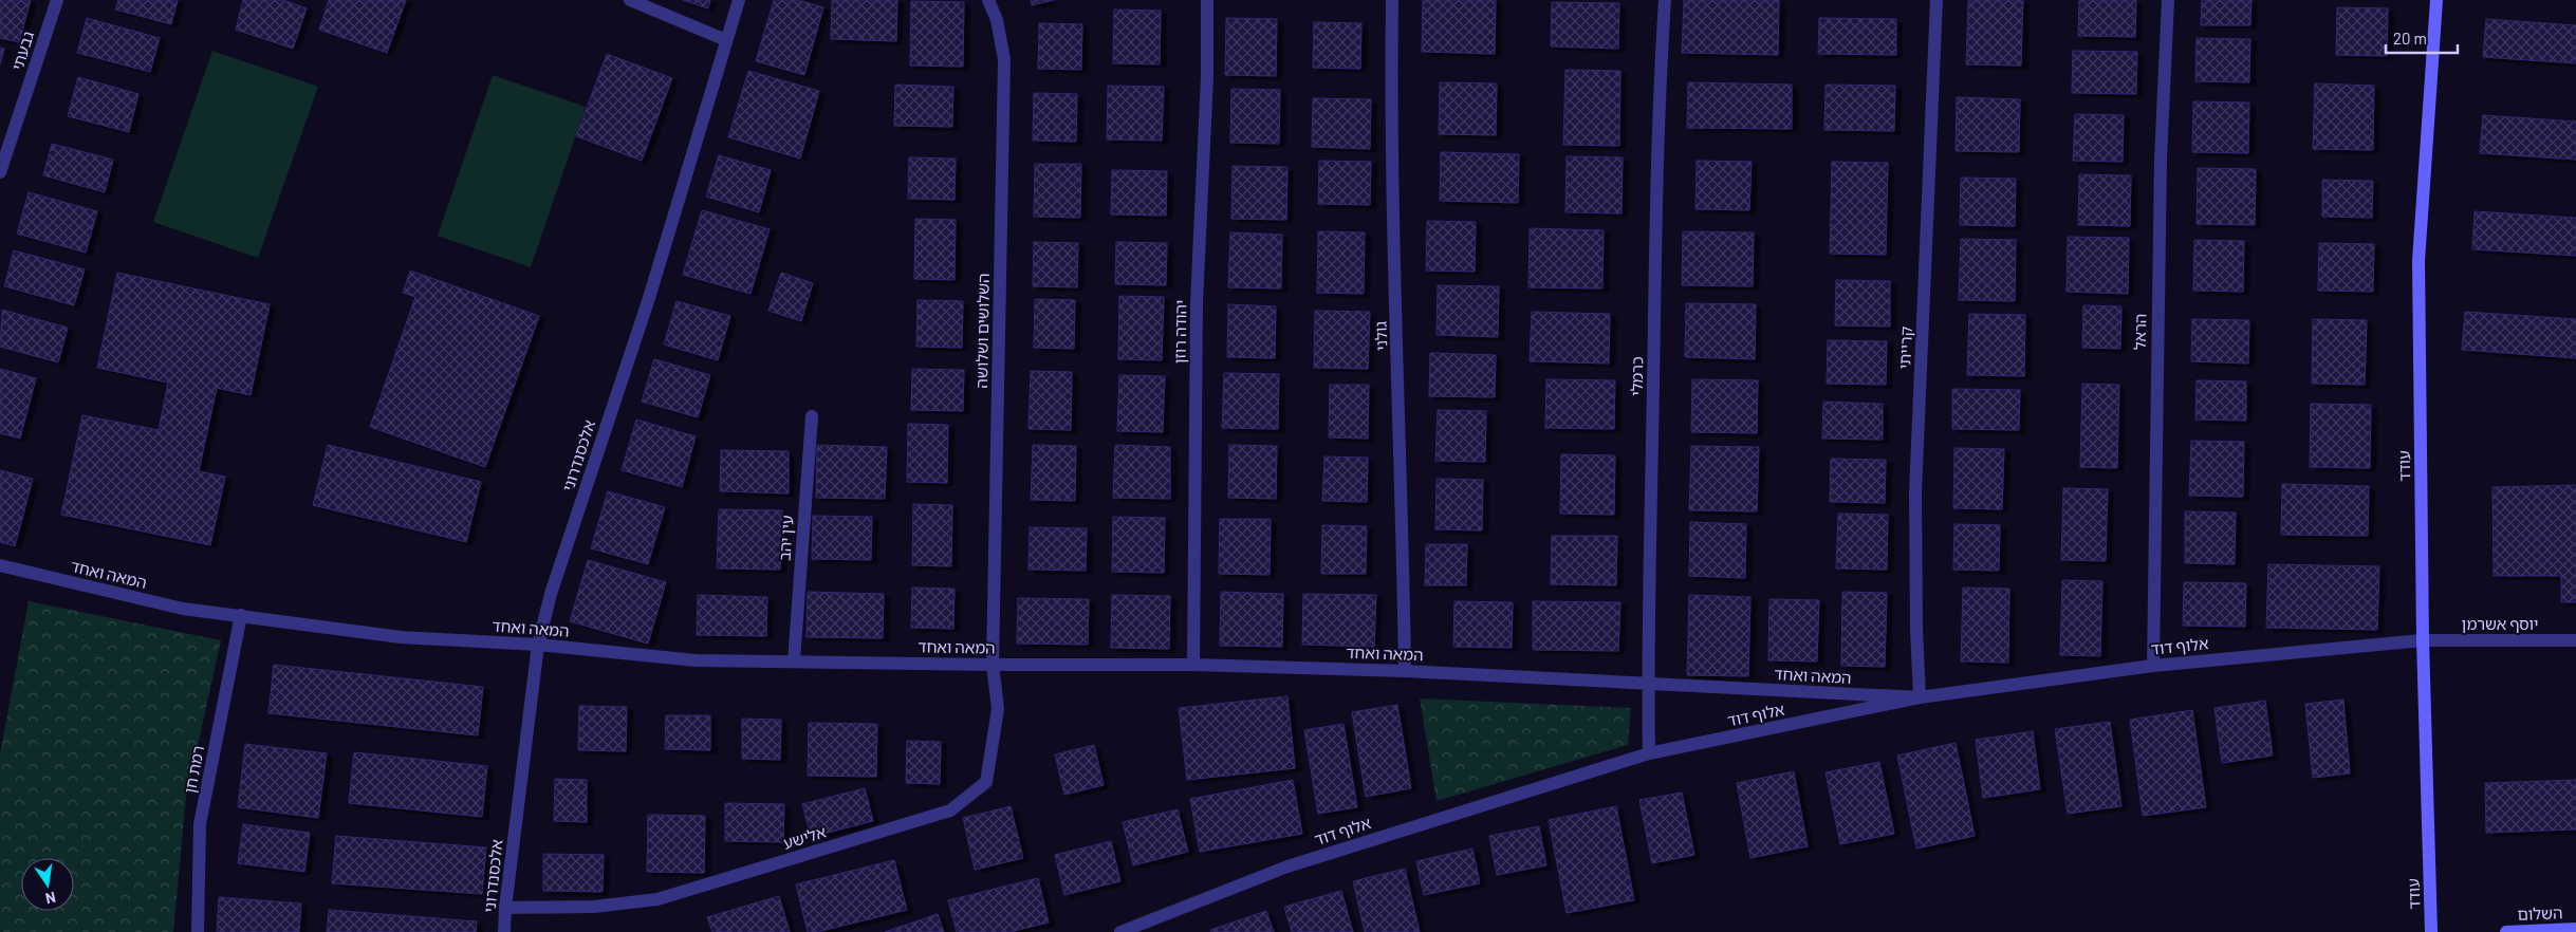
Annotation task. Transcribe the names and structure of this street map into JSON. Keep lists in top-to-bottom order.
{
  "streets": {
    "street": [
      "גבעתי",
      "השלושים ושלושה",
      "יהודה רוזן",
      "הראל",
      "גולני",
      "קרייתי",
      "כרמלי",
      "אלכסנדרוני",
      "עודד",
      "עין יהב",
      "המאה ואחד",
      "יוסף אשרמן",
      "אלוף דוד",
      "רמת חן",
      "אלישע",
      "השלום"
    ]
  },
  "crossings": [
    ["השלושים ושלושה", "המאה ואחד"],
    ["השלושים ושלושה", "אלישע"],
    ["יהודה רוזן", "המאה ואחד"],
    ["הראל", "אלוף דוד"],
    ["גולני", "המאה ואחד"],
    ["קרייתי", "המאה ואחד"],
    ["קרייתי", "אלוף דוד"],
    ["כרמלי", "המאה ואחד"],
    ["כרמלי", "אלוף דוד"],
    ["אלכסנדרוני", "המאה ואחד"],
    ["אלכסנדרוני", "אלישע"],
    ["עודד", "יוסף אשרמן"],
    ["עודד", "אלוף דוד"],
    ["עין יהב", "המאה ואחד"],
    ["המאה ואחד", "אלוף דוד"],
    ["המאה ואחד", "רמת חן"],
    ["המאה ואחד", "אלישע"],
    ["יוסף אשרמן", "אלוף דוד"]
  ],
  "scale_bar": "20 m",
  "north": "bottom"
}
